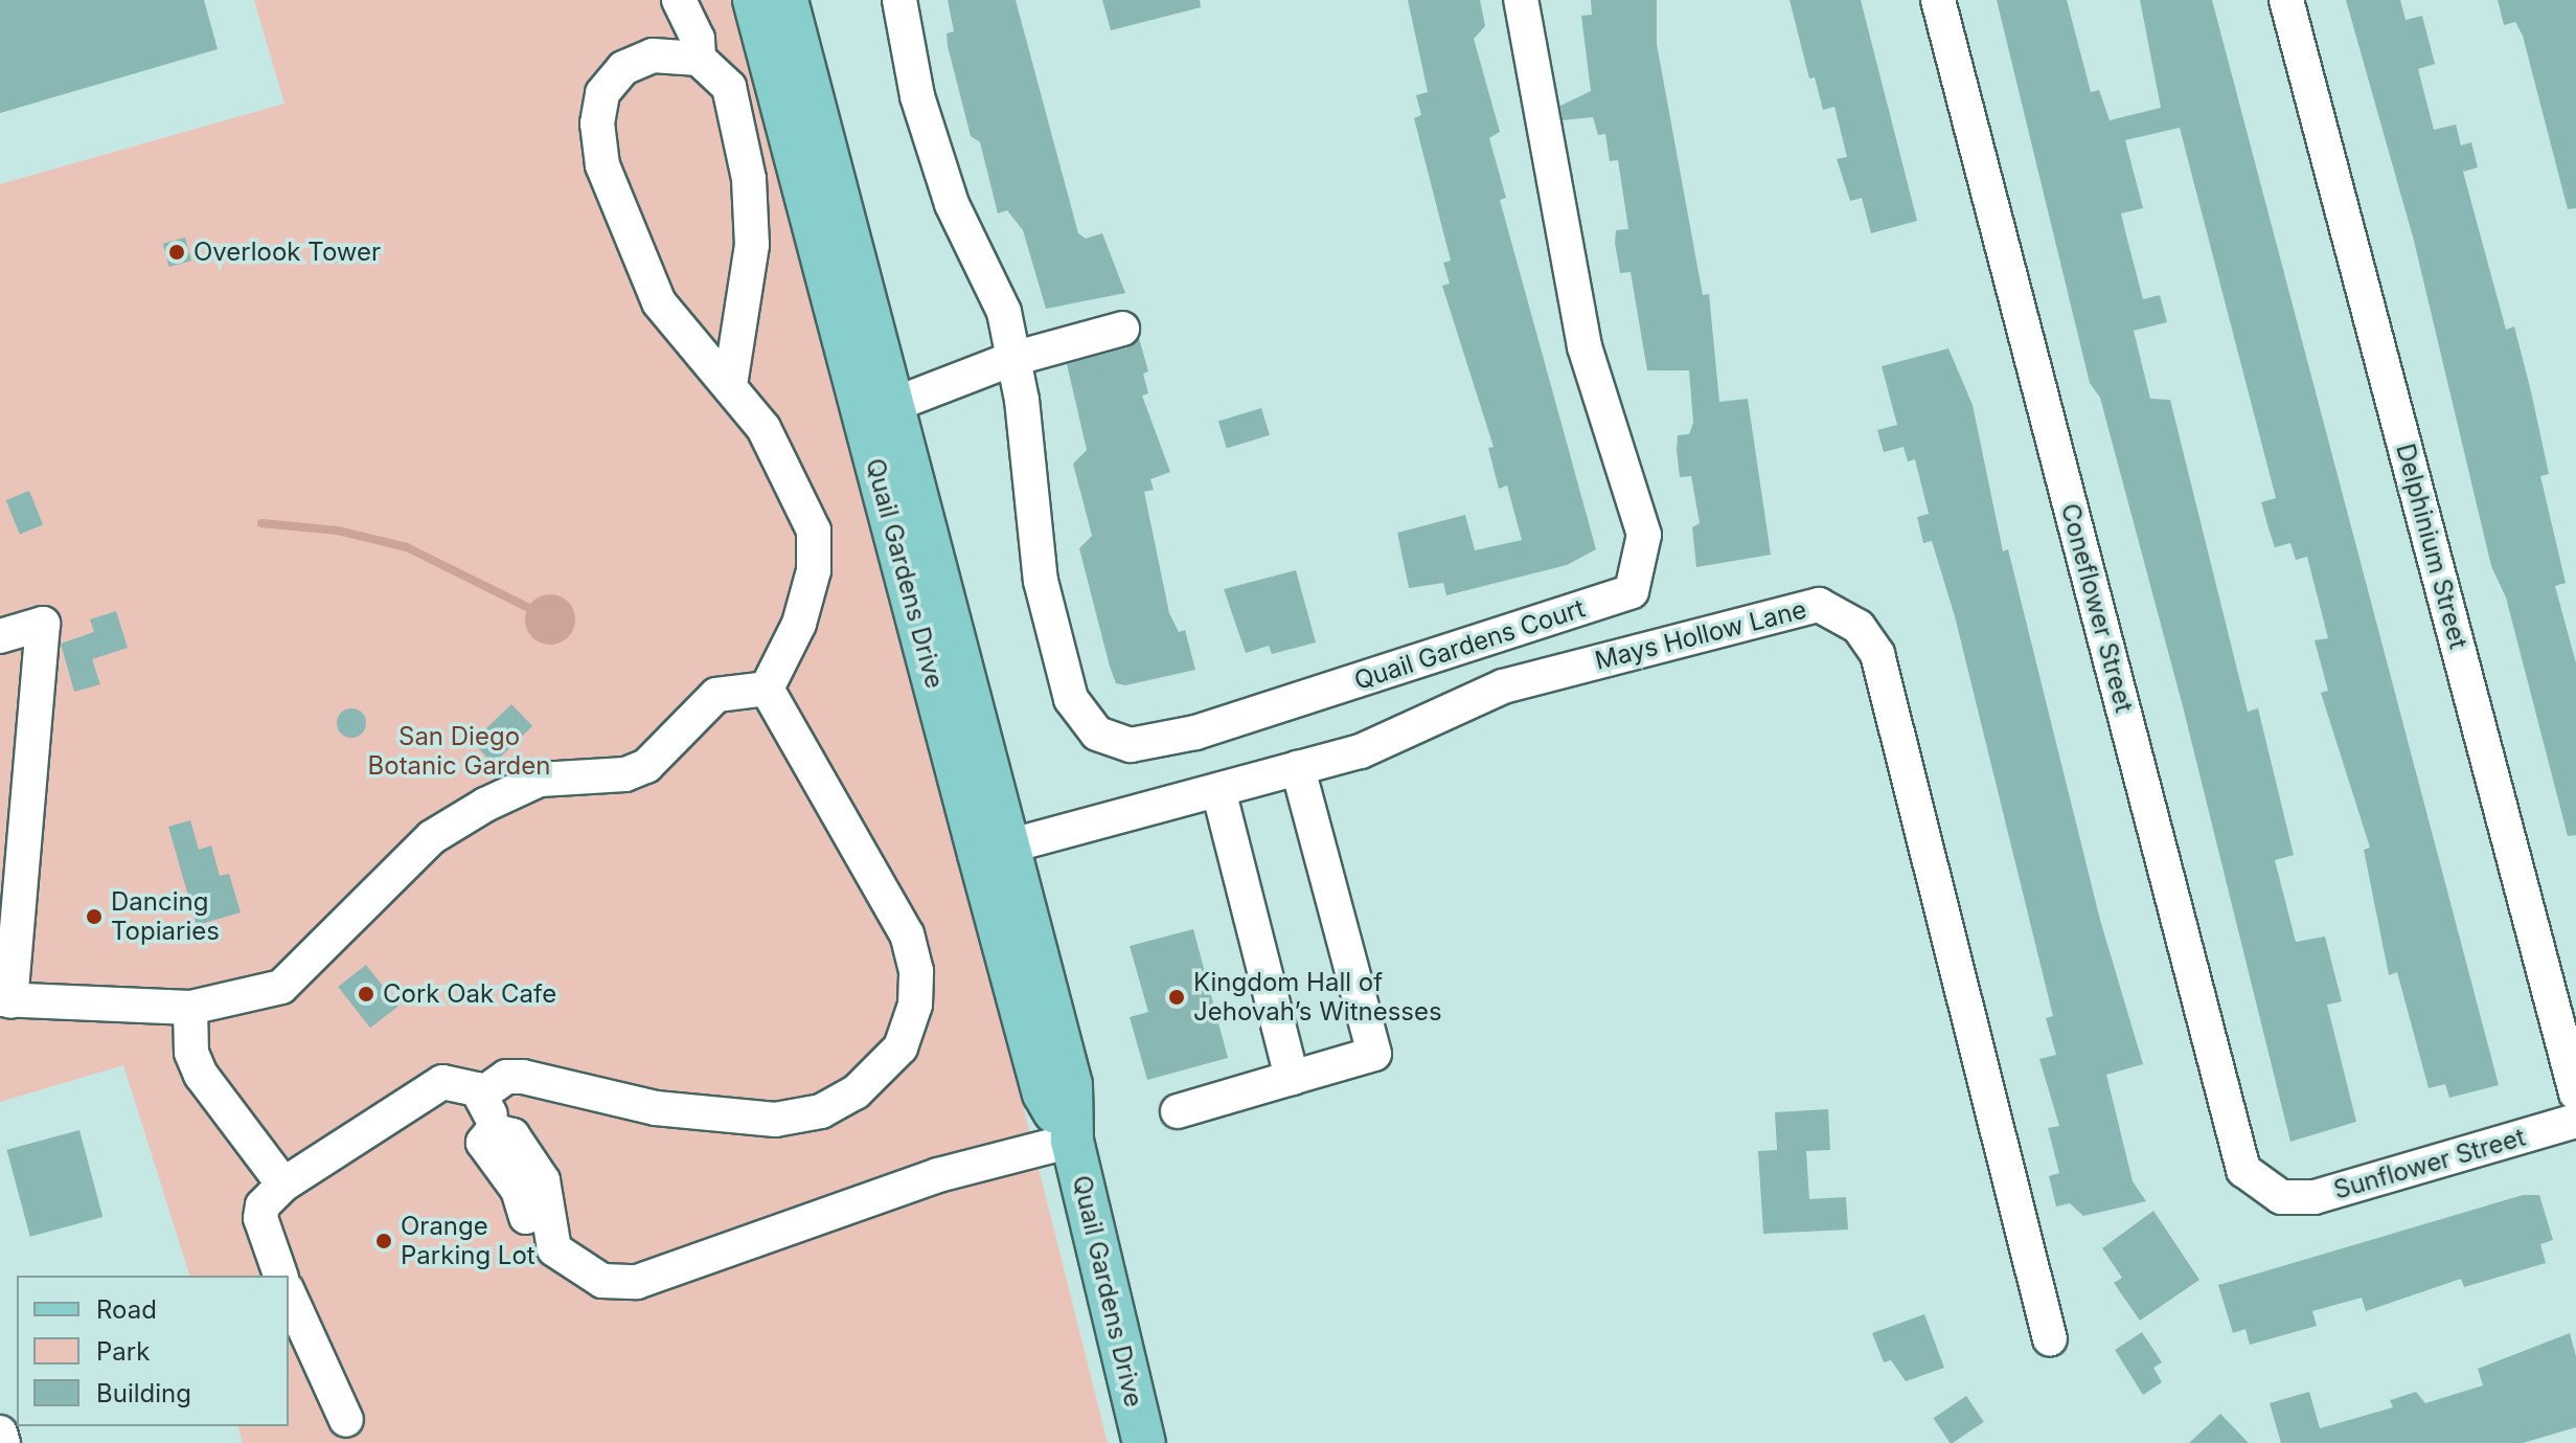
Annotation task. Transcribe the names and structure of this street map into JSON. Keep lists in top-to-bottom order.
{
  "streets": {
    "main road": ["Quail Gardens Drive"],
    "street": [
      "Delphinium Street",
      "Coneflower Street",
      "Mays Hollow Lane",
      "Quail Gardens Court",
      "Sunflower Street"
    ]
  },
  "crossings": [
    ["Quail Gardens Drive", "Mays Hollow Lane"],
    ["Coneflower Street", "Sunflower Street"]
  ],
  "parks": ["San Diego Botanic Garden"],
  "places": [
    "Overlook Tower",
    "Dancing Topiaries",
    "Cork Oak Cafe",
    "Kingdom Hall of Jehovah’s Witnesses",
    "Orange Parking Lot"
  ],
  "legend": ["Road", "Park", "Building"]
}
